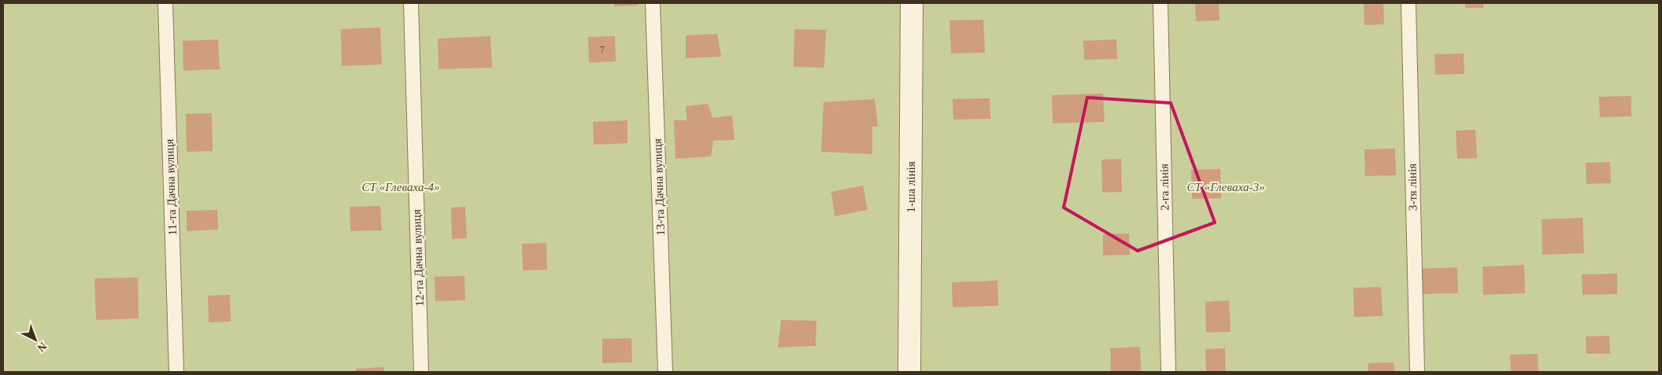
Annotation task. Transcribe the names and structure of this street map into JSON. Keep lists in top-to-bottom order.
{
  "streets": {
    "street": ["1-ша лінія"],
    "lane": [
      "11-та Дачна вулиця",
      "13-та Дачна вулиця",
      "2-га лінія",
      "3-тя лінія",
      "12-та Дачна вулиця"
    ]
  },
  "parks": ["СТ «Глеваха-4»", "СТ «Глеваха-3»"],
  "house_numbers": ["7"],
  "north": "bottom right"
}
